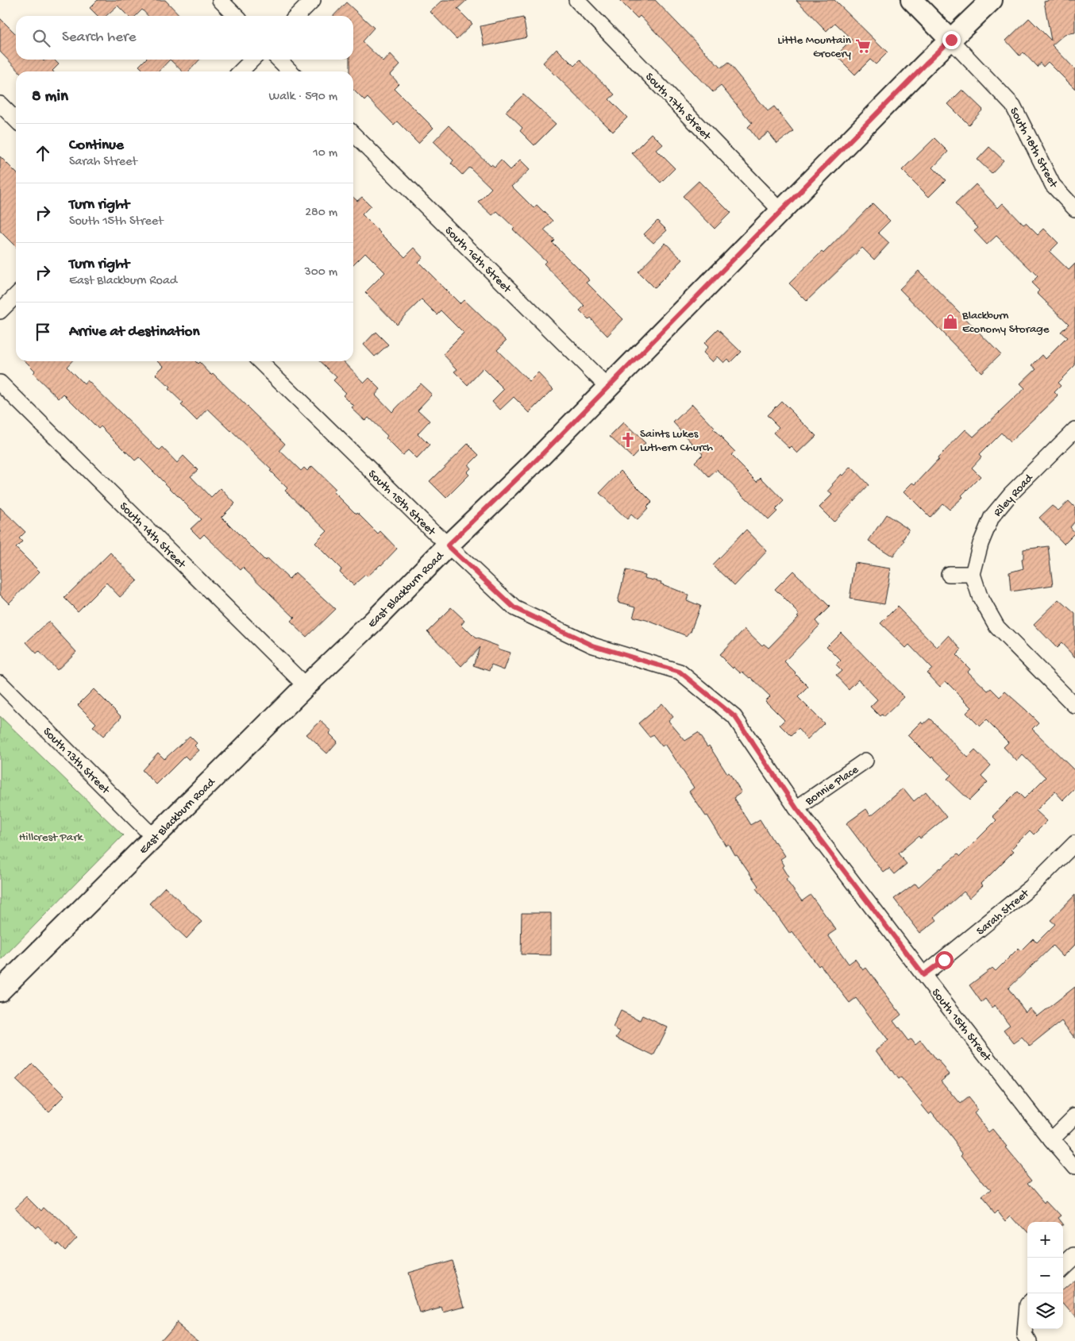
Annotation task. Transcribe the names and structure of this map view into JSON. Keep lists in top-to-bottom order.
{
  "streets": {
    "street": [
      "South 17th Street",
      "South 18th Street",
      "South 16th Street",
      "Riley Road",
      "South 15th Street",
      "South 14th Street",
      "East Blackburn Road",
      "South 13th Street",
      "Bonnie Place",
      "Sarah Street"
    ]
  },
  "crossings": [
    ["South 17th Street", "East Blackburn Road"],
    ["South 18th Street", "East Blackburn Road"],
    ["South 16th Street", "East Blackburn Road"],
    ["South 15th Street", "East Blackburn Road"],
    ["South 15th Street", "Bonnie Place"],
    ["South 15th Street", "Sarah Street"],
    ["South 14th Street", "East Blackburn Road"],
    ["East Blackburn Road", "South 13th Street"]
  ],
  "parks": ["Hillcrest Park"],
  "places": {
    "supermarket": ["Little Mountain Grocery"],
    "shop": ["Blackburn Economy Storage"],
    "church": ["Saints Lukes Luthern Church"]
  },
  "page": {
    "search": "Search here",
    "heading": ["8 min", "Walk · 590 m"],
    "list": [
      ["Continue", "Sarah Street", "10 m"],
      ["Turn right", "South 15th Street", "280 m"],
      ["Turn right", "East Blackburn Road", "300 m"],
      "Arrive at destination"
    ],
    "map_buttons": ["+", "−"]
  }
}
